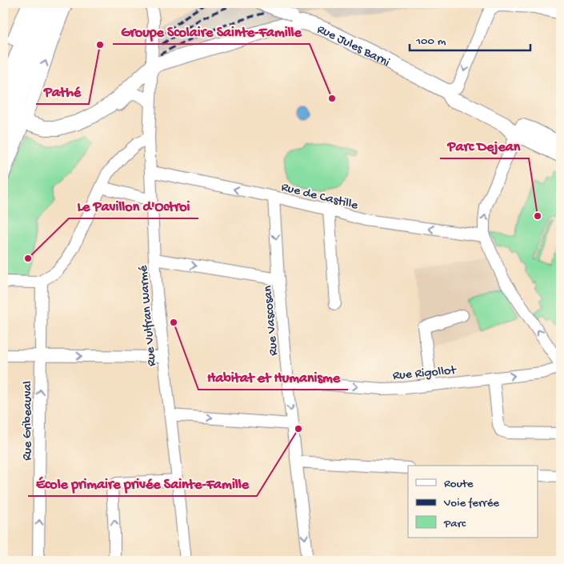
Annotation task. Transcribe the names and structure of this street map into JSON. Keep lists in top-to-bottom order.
{
  "streets": {
    "main road": ["Rue Jules Barni"],
    "street": [
      "Rue de Castille",
      "Rue Vulfran Warmé",
      "Rue Vascosan",
      "Rue Rigollot",
      "Rue Gribeauval"
    ]
  },
  "crossings": [
    ["Rue de Castille", "Rue Vulfran Warmé"],
    ["Rue de Castille", "Rue Vascosan"],
    ["Rue Vascosan", "Rue Rigollot"]
  ],
  "one_way": ["Rue Vascosan", "Rue Gribeauval"],
  "places": [
    "Pathé",
    "Groupe Scolaire Sainte-Famille",
    "Parc Dejean",
    "Le Pavillon d'Octroi",
    "Habitat et Humanisme",
    "École primaire privée Sainte-Famille"
  ],
  "legend": ["Route", "Voie ferrée", "Parc"],
  "scale_bar": "100 m"
}
